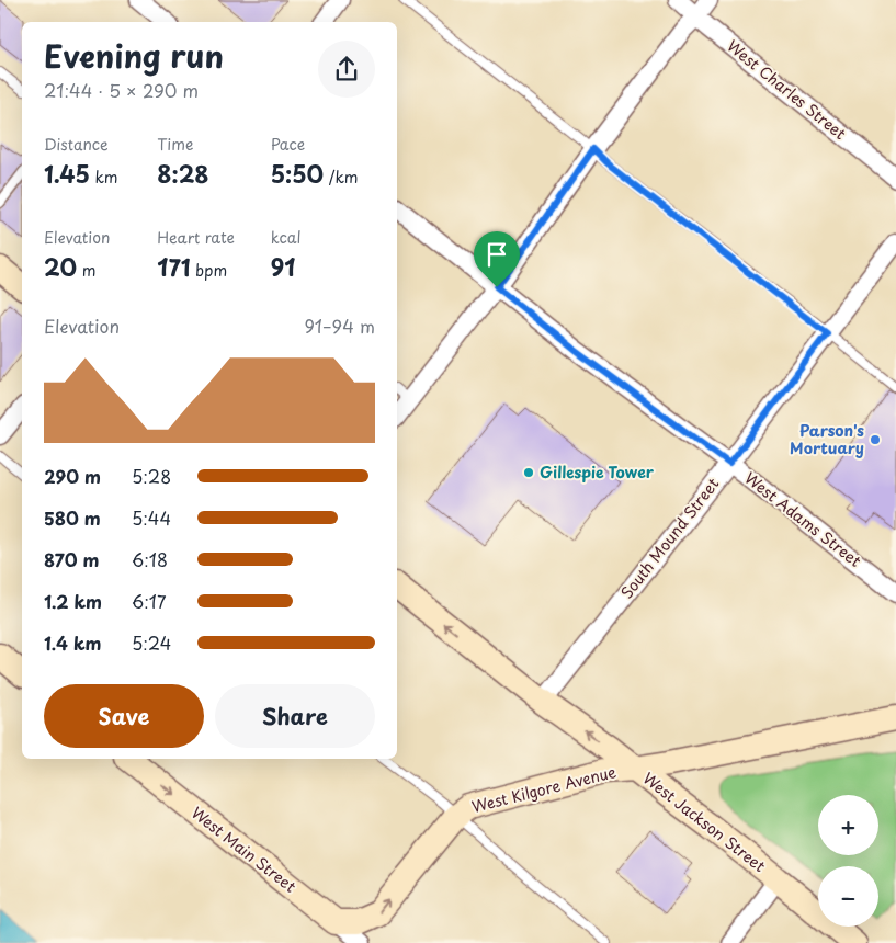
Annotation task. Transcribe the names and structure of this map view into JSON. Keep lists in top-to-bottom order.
{
  "streets": {
    "main road": ["West Kilgore Avenue", "West Jackson Street", "West Main Street"],
    "street": ["West Charles Street", "West Adams Street", "South Mound Street"]
  },
  "crossings": [
    ["West Adams Street", "South Mound Street"],
    ["South Mound Street", "West Jackson Street"],
    ["West Kilgore Avenue", "West Jackson Street"],
    ["West Kilgore Avenue", "West Main Street"]
  ],
  "one_way": ["West Jackson Street", "West Main Street"],
  "places": ["Parson's Mortuary", "Gillespie Tower"],
  "page": {
    "heading": ["Evening run", "21:44 · 5 × 290 m"],
    "stats": [
      ["Distance", "1.45 km"],
      ["Time", "8:28"],
      ["Pace", "5:50 /km"],
      ["Elevation", "20 m"],
      ["Heart rate", "171 bpm"],
      ["kcal", "91"]
    ],
    "chart": ["Elevation", "91–94 m"],
    "list": [
      {
        "name": "290 m",
        "note": "5:28"
      },
      {
        "name": "580 m",
        "note": "5:44"
      },
      {
        "name": "870 m",
        "note": "6:18"
      },
      {
        "name": "1.2 km",
        "note": "6:17"
      },
      {
        "name": "1.4 km",
        "note": "5:24"
      }
    ],
    "buttons": ["Save", "Share"],
    "map_buttons": ["+", "−"]
  }
}
